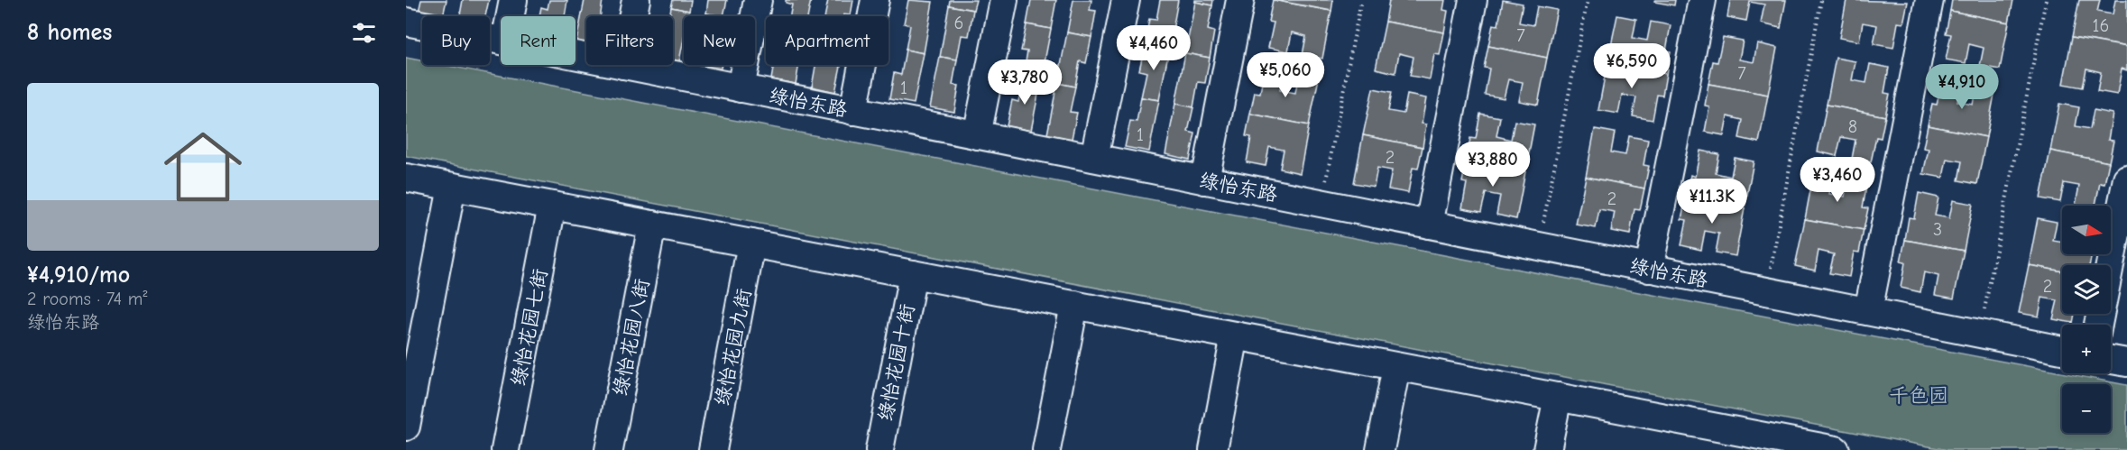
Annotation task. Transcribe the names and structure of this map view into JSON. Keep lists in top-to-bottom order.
{
  "streets": {
    "street": [
      "绿怡东路",
      "绿怡花园七街",
      "绿怡花园八街",
      "绿怡花园九街",
      "绿怡花园十街"
    ]
  },
  "parks": ["千色园"],
  "house_numbers": [
    "6",
    "16",
    "7",
    "7",
    "1",
    "8",
    "1",
    "2",
    "2",
    "3",
    "2"
  ],
  "north": "right",
  "page": {
    "heading": "8 homes",
    "chip": [
      "Buy",
      "Rent",
      "Filters",
      "New",
      "Apartment"
    ],
    "price": [
      "¥4,460",
      "¥6,590",
      "¥5,060",
      "¥3,780",
      "¥4,910",
      "¥3,880",
      "¥3,460",
      "¥11.3K"
    ],
    "list": [
      {
        "name": "¥4,910/mo",
        "note": "2 rooms · 74 m² · 绿怡东路"
      }
    ],
    "map_buttons": ["+", "−"]
  }
}
